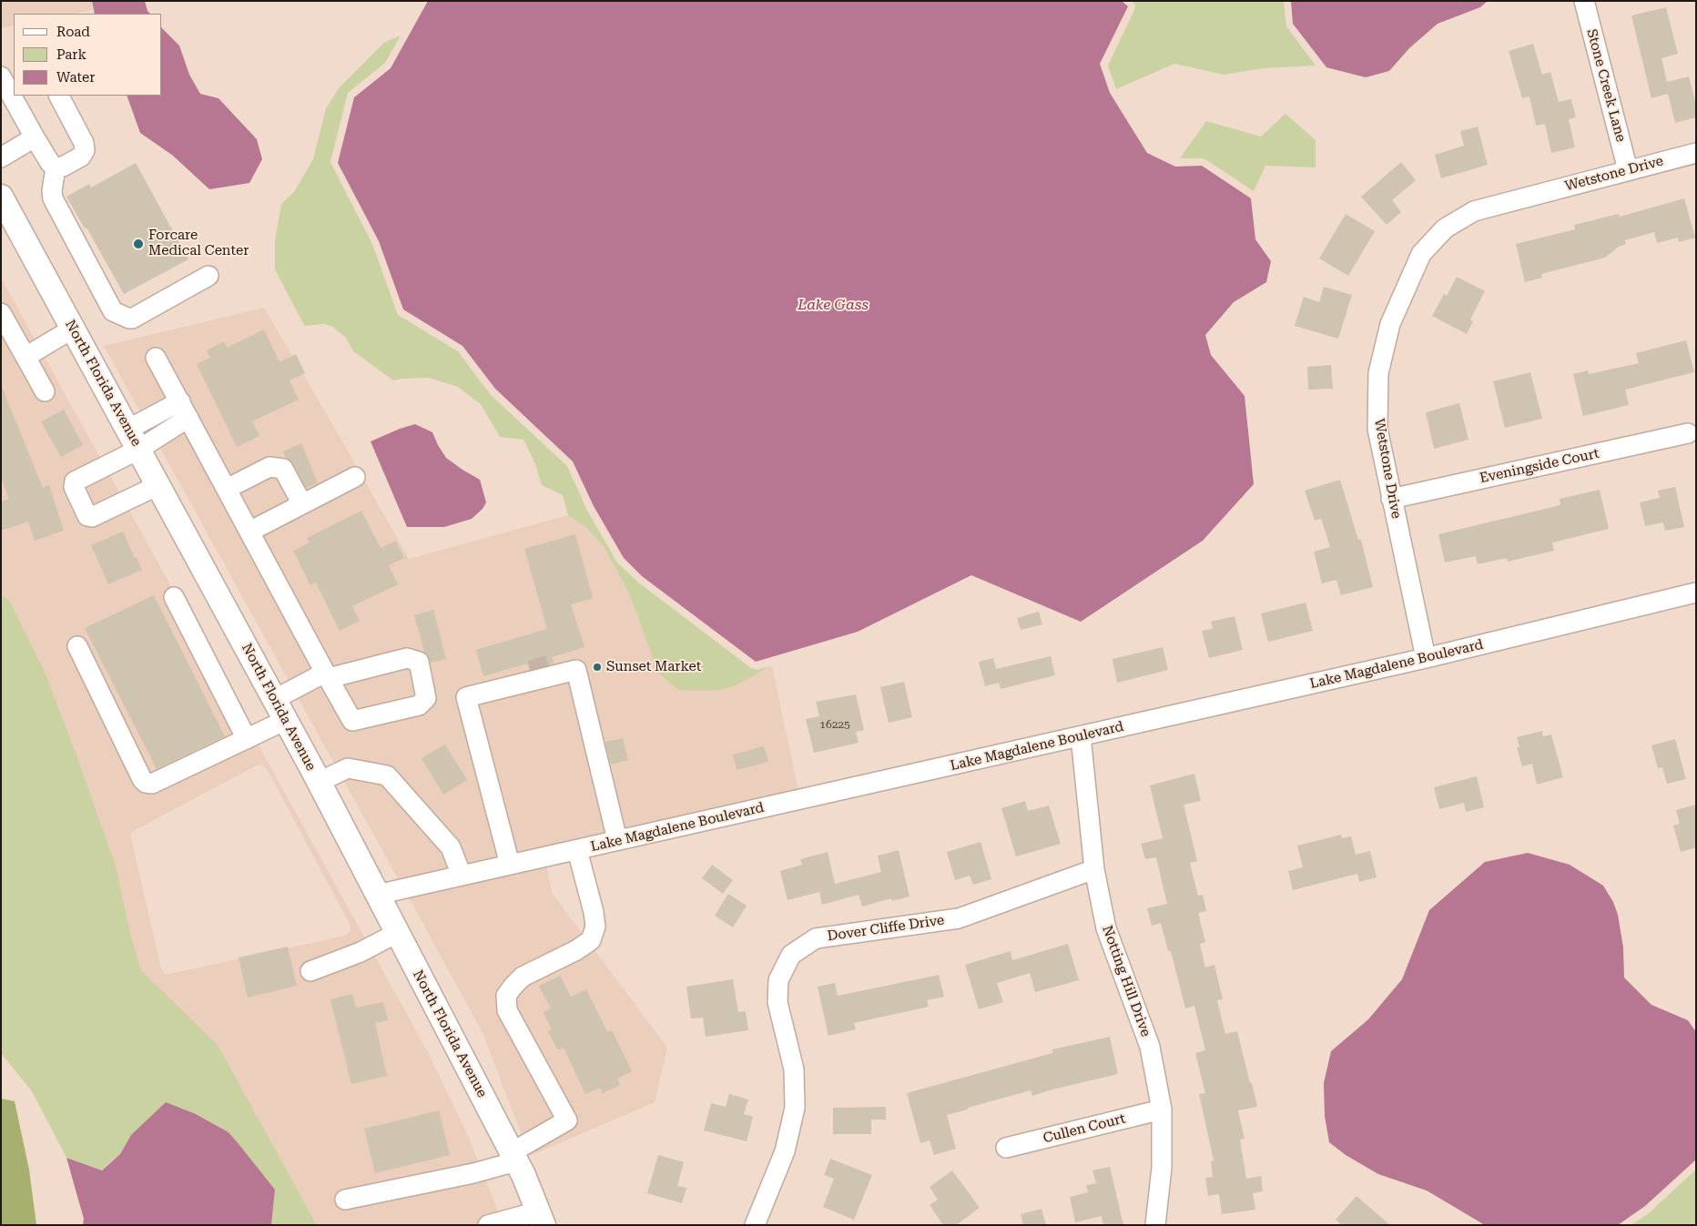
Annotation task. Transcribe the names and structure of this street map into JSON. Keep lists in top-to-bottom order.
{
  "streets": {
    "main road": ["North Florida Avenue"],
    "street": [
      "Stone Creek Lane",
      "Wetstone Drive",
      "Eveningside Court",
      "Lake Magdalene Boulevard",
      "Dover Cliffe Drive",
      "Notting Hill Drive",
      "Cullen Court"
    ]
  },
  "crossings": [
    ["Stone Creek Lane", "Wetstone Drive"],
    ["Wetstone Drive", "Eveningside Court"],
    ["Wetstone Drive", "Lake Magdalene Boulevard"],
    ["North Florida Avenue", "Lake Magdalene Boulevard"],
    ["Lake Magdalene Boulevard", "Notting Hill Drive"],
    ["Dover Cliffe Drive", "Notting Hill Drive"],
    ["Notting Hill Drive", "Cullen Court"]
  ],
  "water": ["Lake Gass"],
  "places": ["Forcare Medical Center", "Sunset Market"],
  "house_numbers": ["16225"],
  "legend": ["Road", "Park", "Water"]
}
